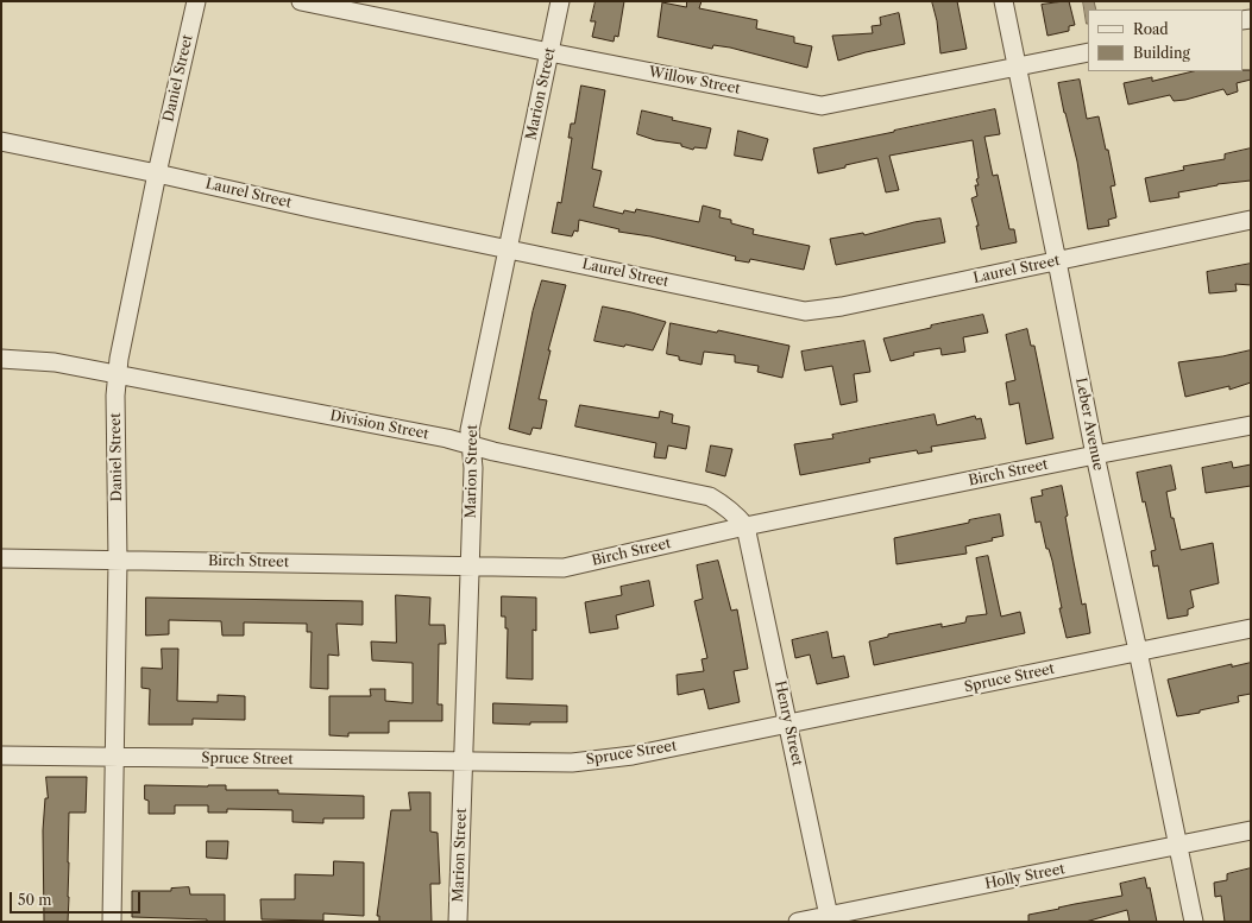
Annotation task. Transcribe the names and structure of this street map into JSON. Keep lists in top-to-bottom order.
{
  "streets": {
    "street": [
      "Daniel Street",
      "Willow Street",
      "Marion Street",
      "Laurel Street",
      "Leber Avenue",
      "Division Street",
      "Birch Street",
      "Spruce Street",
      "Henry Street",
      "Holly Street"
    ]
  },
  "crossings": [
    ["Daniel Street", "Laurel Street"],
    ["Daniel Street", "Division Street"],
    ["Daniel Street", "Birch Street"],
    ["Daniel Street", "Spruce Street"],
    ["Willow Street", "Marion Street"],
    ["Willow Street", "Leber Avenue"],
    ["Marion Street", "Laurel Street"],
    ["Marion Street", "Division Street"],
    ["Marion Street", "Birch Street"],
    ["Marion Street", "Spruce Street"],
    ["Laurel Street", "Leber Avenue"],
    ["Leber Avenue", "Birch Street"],
    ["Leber Avenue", "Spruce Street"],
    ["Leber Avenue", "Holly Street"],
    ["Division Street", "Birch Street"],
    ["Division Street", "Henry Street"],
    ["Birch Street", "Henry Street"],
    ["Spruce Street", "Henry Street"],
    ["Henry Street", "Holly Street"]
  ],
  "legend": ["Road", "Building"],
  "scale_bar": "50 m"
}
